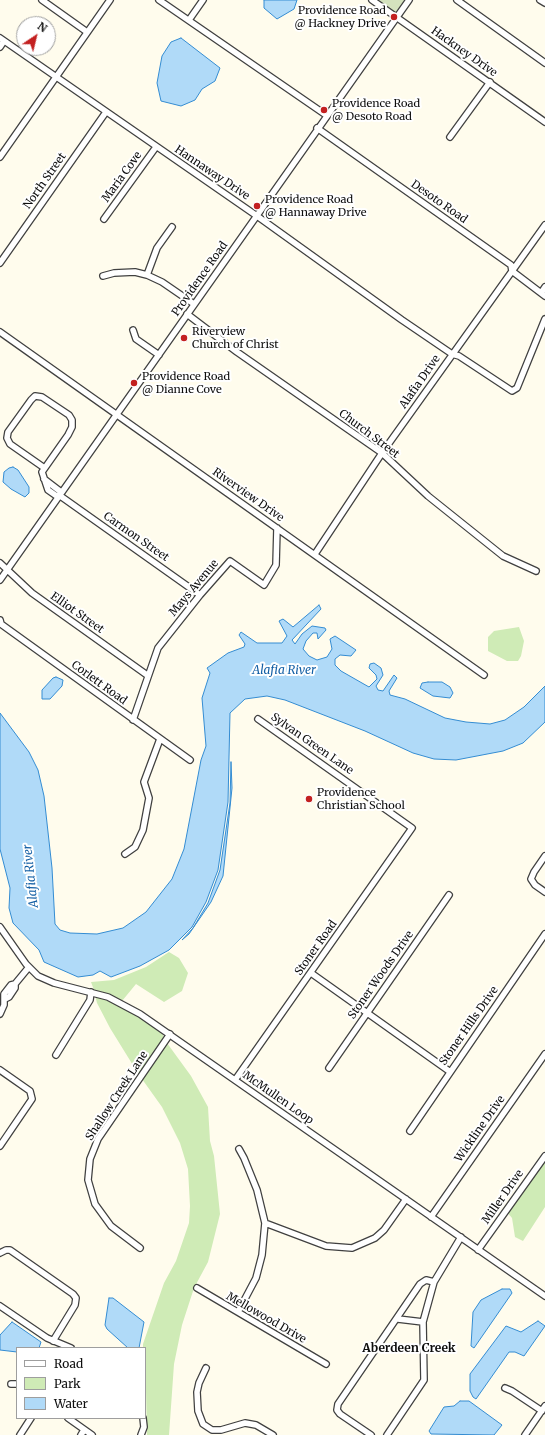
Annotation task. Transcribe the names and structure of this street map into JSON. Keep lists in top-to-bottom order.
{
  "streets": {
    "street": [
      "Hackney Drive",
      "Hannaway Drive",
      "Maria Cove",
      "North Street",
      "Desoto Road",
      "Providence Road",
      "Alafia Drive",
      "Church Street",
      "Riverview Drive",
      "Carmon Street",
      "Mays Avenue",
      "Elliot Street",
      "Corlett Road",
      "Sylvan Green Lane",
      "Stoner Road",
      "Stoner Woods Drive",
      "Stoner Hills Drive",
      "Shallow Creek Lane",
      "McMullen Loop",
      "Wickline Drive",
      "Miller Drive",
      "Mellowood Drive"
    ]
  },
  "crossings": [
    ["Hackney Drive", "Providence Road"],
    ["Hannaway Drive", "Maria Cove"],
    ["Hannaway Drive", "North Street"],
    ["Hannaway Drive", "Providence Road"],
    ["Hannaway Drive", "Alafia Drive"],
    ["Desoto Road", "Providence Road"],
    ["Desoto Road", "Alafia Drive"],
    ["Providence Road", "Church Street"],
    ["Providence Road", "Riverview Drive"],
    ["Providence Road", "Carmon Street"],
    ["Providence Road", "Elliot Street"],
    ["Alafia Drive", "Church Street"],
    ["Alafia Drive", "Riverview Drive"],
    ["Riverview Drive", "Mays Avenue"],
    ["Carmon Street", "Mays Avenue"],
    ["Mays Avenue", "Elliot Street"],
    ["Mays Avenue", "Corlett Road"],
    ["Sylvan Green Lane", "Stoner Road"],
    ["Stoner Road", "McMullen Loop"],
    ["Shallow Creek Lane", "McMullen Loop"],
    ["McMullen Loop", "Wickline Drive"],
    ["McMullen Loop", "Miller Drive"]
  ],
  "districts": ["Aberdeen Creek"],
  "water": ["Alafia River"],
  "places": [
    "Providence Road @ Hackney Drive",
    "Providence Road @ Desoto Road",
    "Providence Road @ Hannaway Drive",
    "Riverview Church of Christ",
    "Providence Road @ Dianne Cove",
    "Providence Christian School"
  ],
  "legend": ["Road", "Park", "Water"],
  "north": "top right"
}
